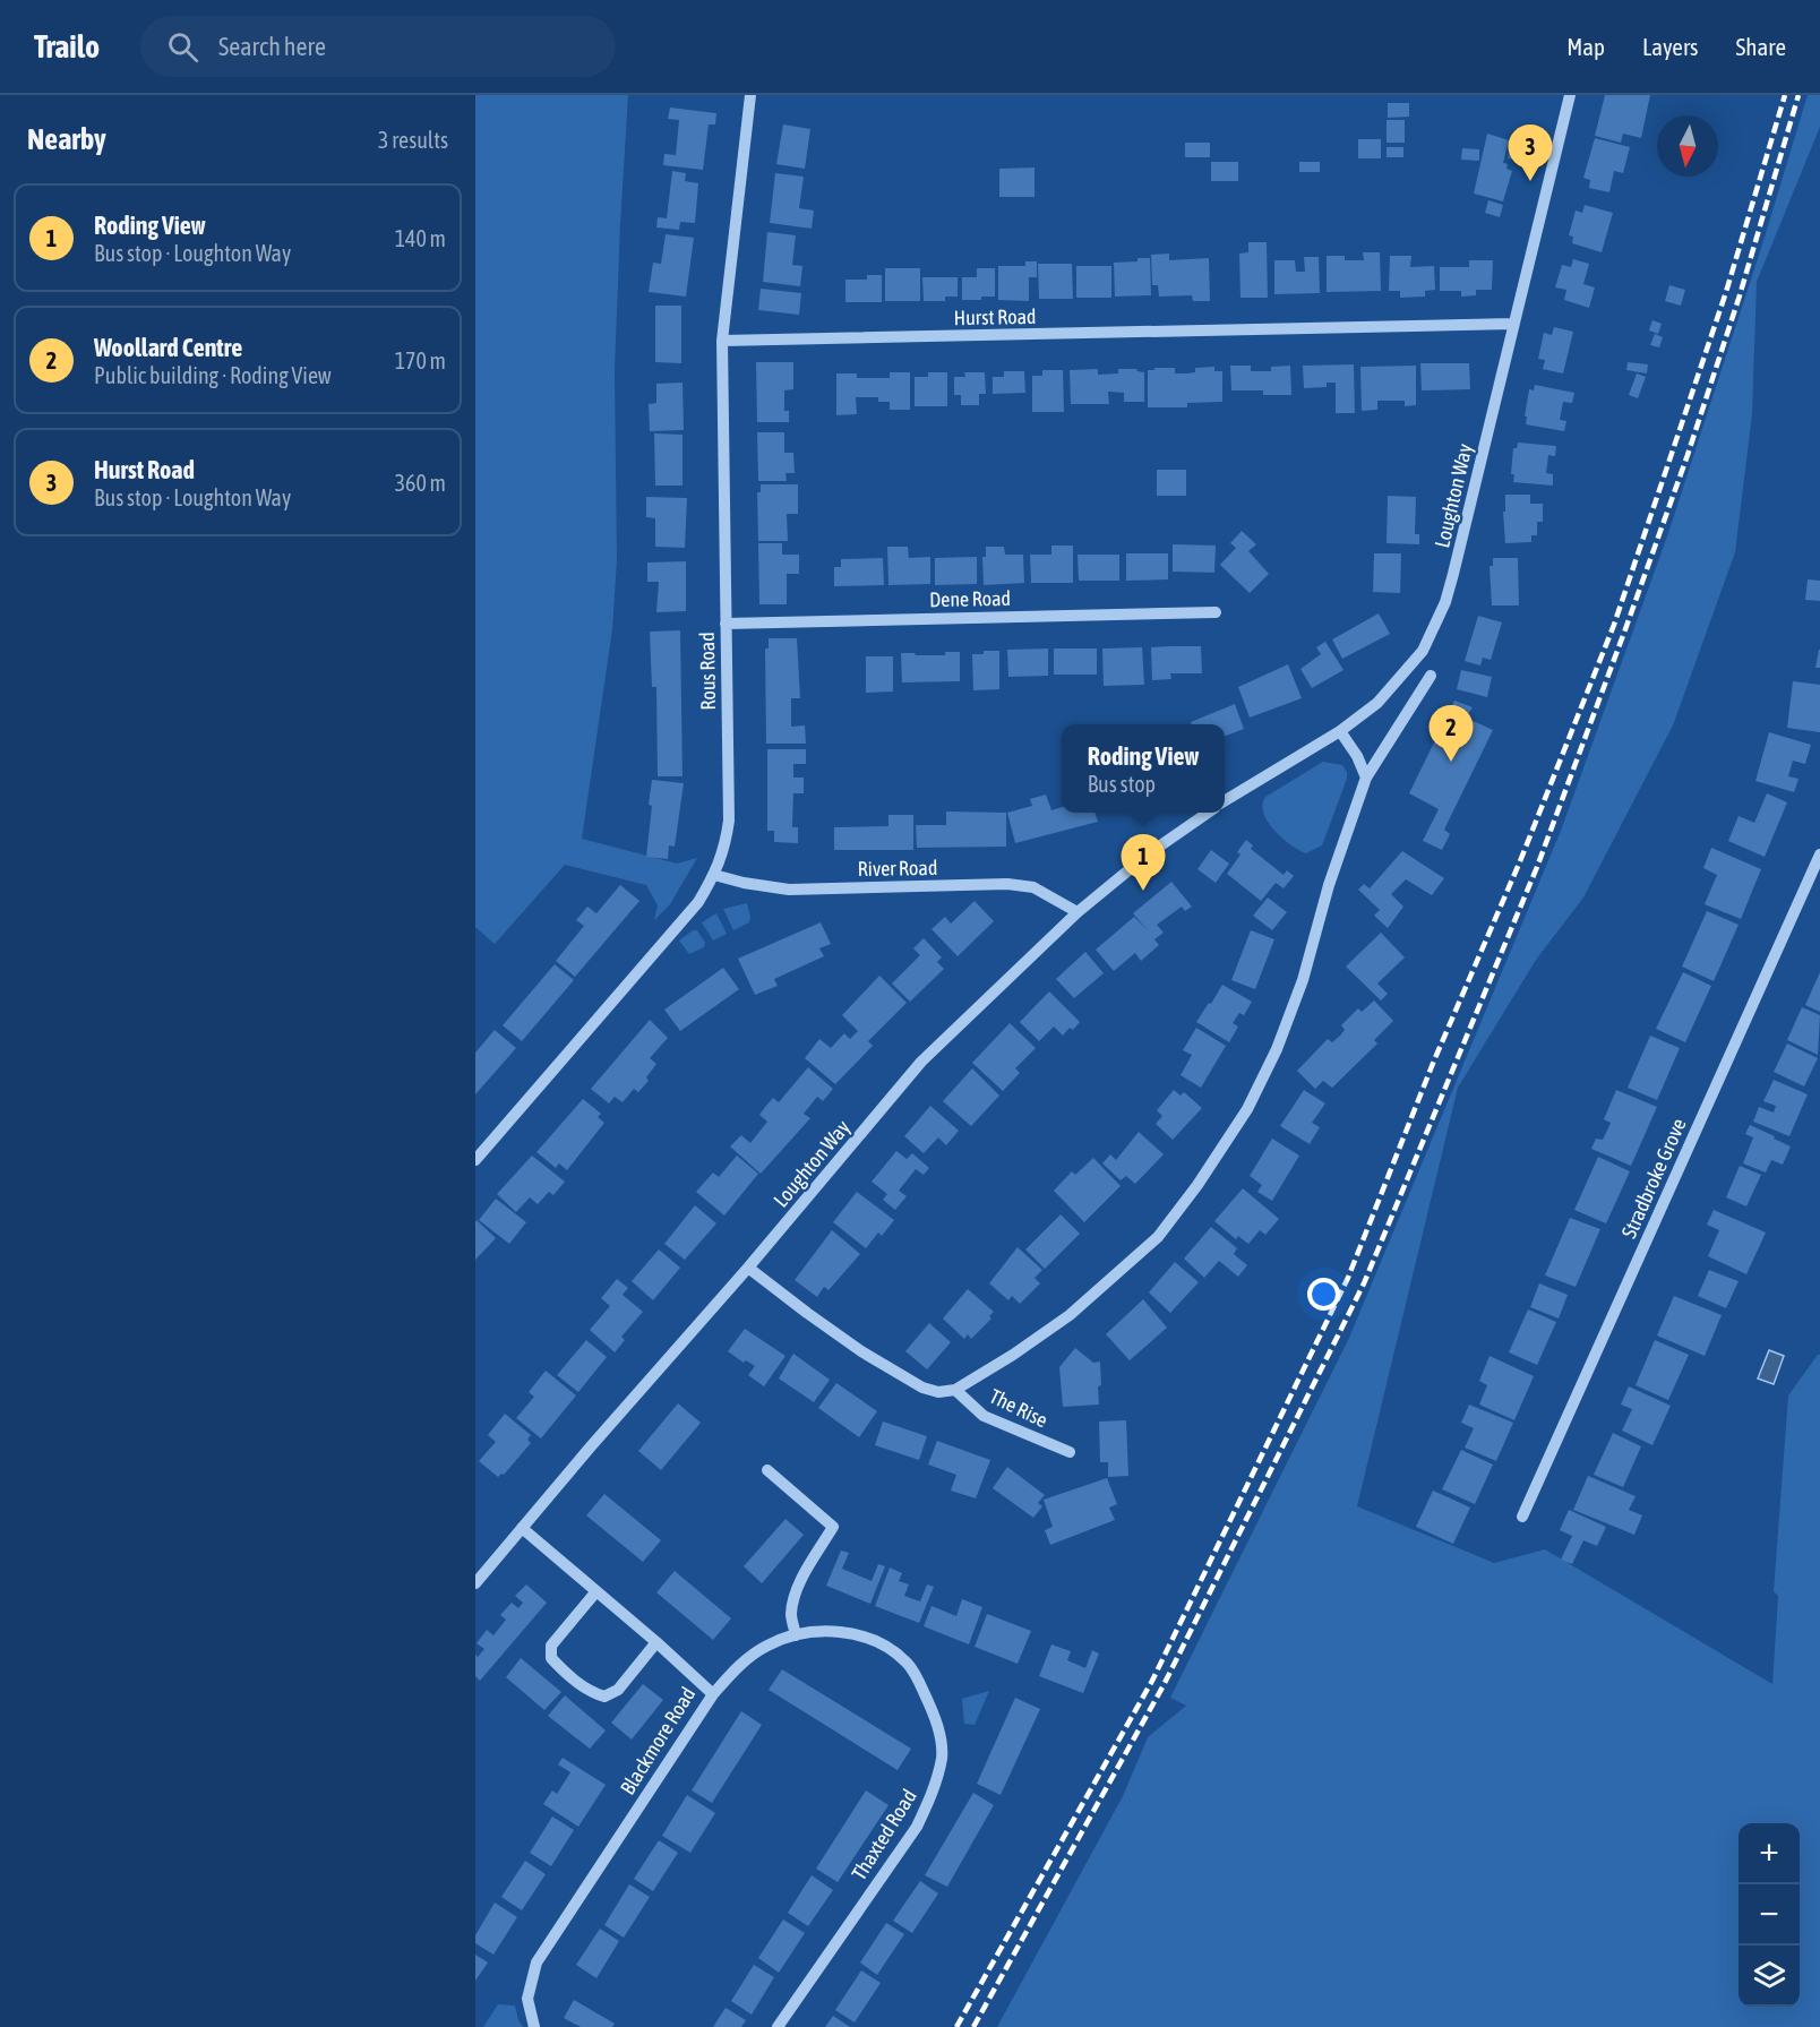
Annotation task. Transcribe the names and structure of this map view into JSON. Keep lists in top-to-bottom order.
{
  "streets": {
    "street": [
      "Hurst Road",
      "Loughton Way",
      "Dene Road",
      "Rous Road",
      "River Road",
      "Stradbroke Grove",
      "The Rise",
      "Blackmore Road",
      "Thaxted Road"
    ]
  },
  "crossings": [
    ["Hurst Road", "Loughton Way"],
    ["Hurst Road", "Rous Road"],
    ["Loughton Way", "River Road"],
    ["Loughton Way", "Blackmore Road"],
    ["Dene Road", "Rous Road"],
    ["Rous Road", "River Road"],
    ["Blackmore Road", "Thaxted Road"]
  ],
  "north": "bottom",
  "page": {
    "header": "Trailo",
    "search": "Search here",
    "nav": ["Map", "Layers", "Share"],
    "heading": ["Nearby", "3 results"],
    "pins": ["3", "2", "1"],
    "list": [
      {
        "mark": "1",
        "name": "Roding View",
        "note": "Bus stop · Loughton Way",
        "value": "140 m"
      },
      {
        "mark": "2",
        "name": "Woollard Centre",
        "note": "Public building · Roding View",
        "value": "170 m"
      },
      {
        "mark": "3",
        "name": "Hurst Road",
        "note": "Bus stop · Loughton Way",
        "value": "360 m"
      }
    ],
    "popup": ["Roding View", "Bus stop"],
    "map_buttons": ["+", "−"]
  }
}
